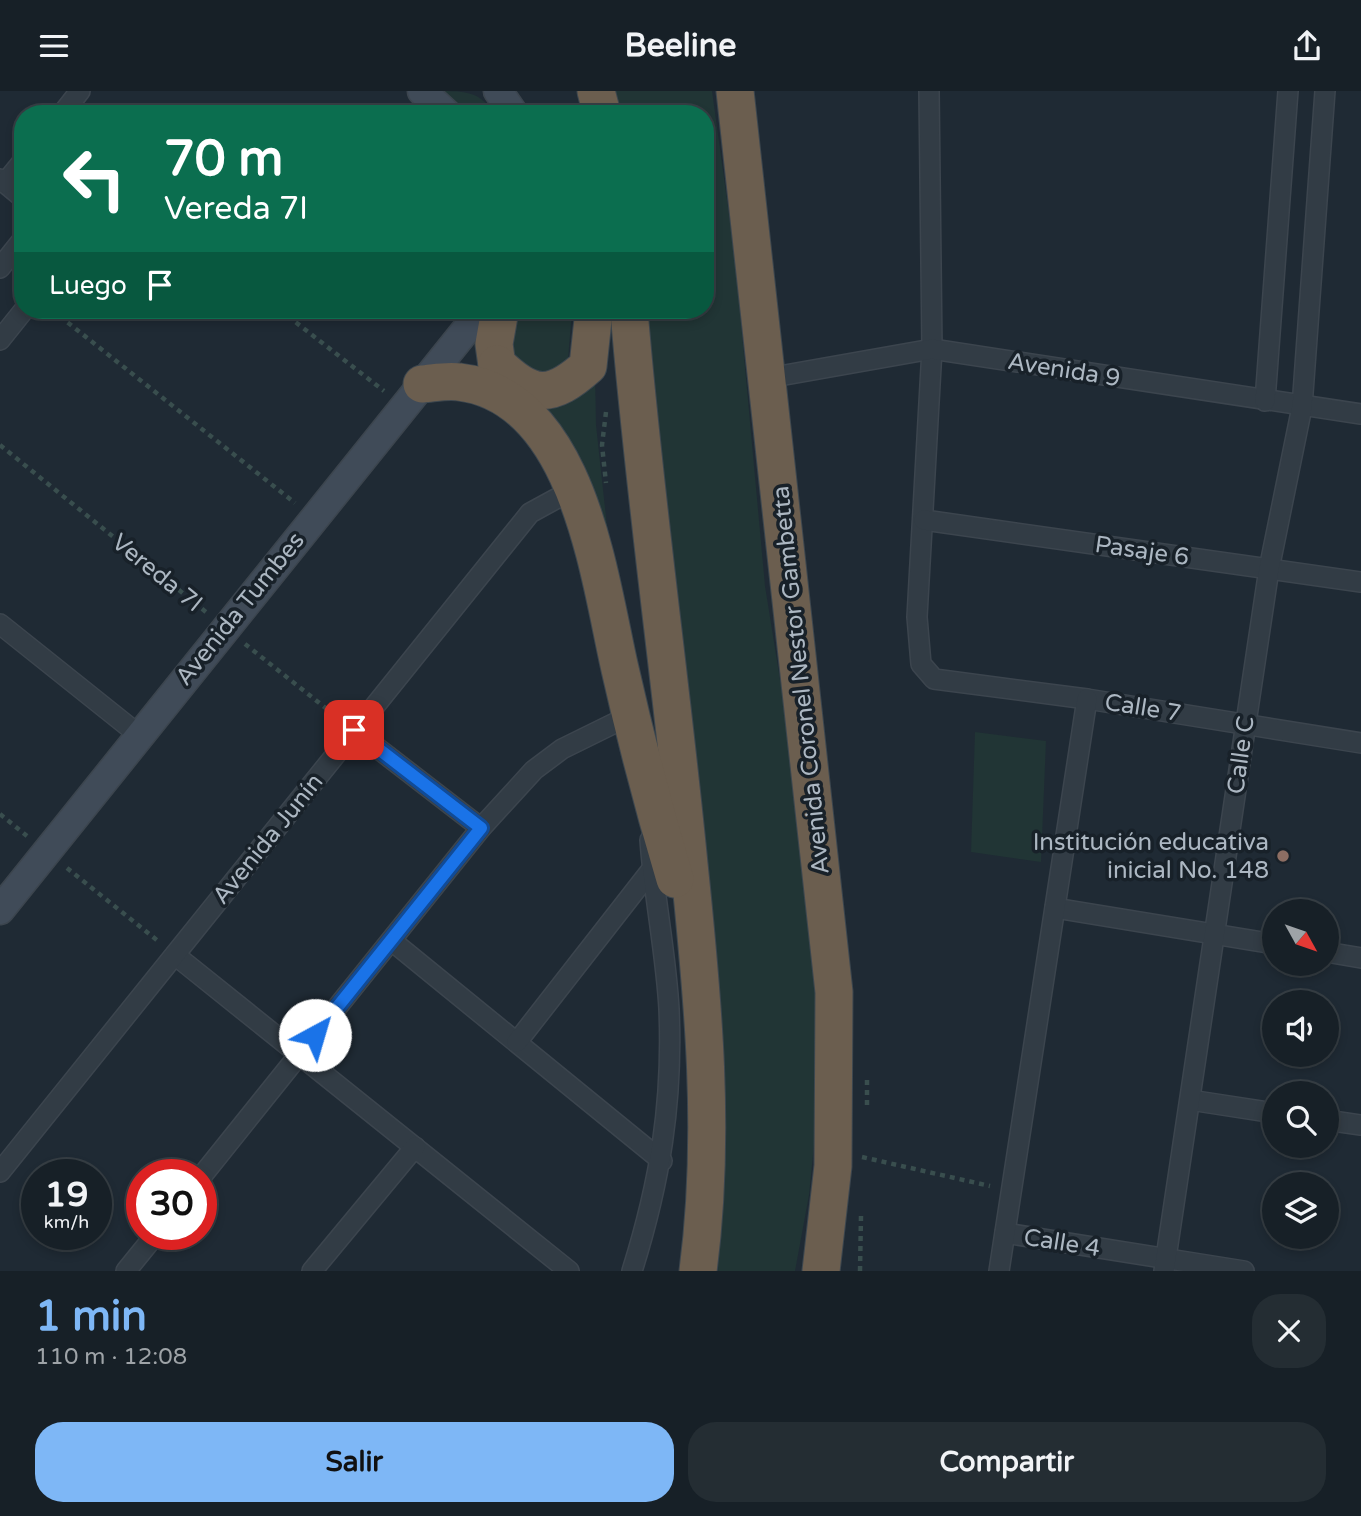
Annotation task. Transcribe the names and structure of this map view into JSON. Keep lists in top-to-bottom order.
{
  "streets": {
    "highway": ["Avenida Coronel Nestor Gambetta"],
    "street": [
      "Avenida 9",
      "Pasaje 6",
      "Avenida Tumbes",
      "Calle 7",
      "Calle C",
      "Avenida Junín",
      "Calle 4"
    ],
    "path": ["Vereda 7I"]
  },
  "crossings": [
    ["Avenida 9", "Avenida Coronel Nestor Gambetta"],
    ["Avenida 9", "Calle C"],
    ["Pasaje 6", "Calle 7"],
    ["Pasaje 6", "Calle C"],
    ["Vereda 7I", "Avenida Tumbes"],
    ["Vereda 7I", "Avenida Junín"],
    ["Calle 7", "Calle C"],
    ["Calle C", "Calle 4"]
  ],
  "places": ["Institución educativa inicial No. 148"],
  "north": "bottom right",
  "page": {
    "header": "Beeline",
    "turn": ["70 m", "Vereda 7I"],
    "then": "Luego",
    "speed": "19 km/h",
    "limit": "30",
    "heading": ["1 min", "110 m · 12:08"],
    "buttons": ["Salir", "Compartir"]
  }
}
